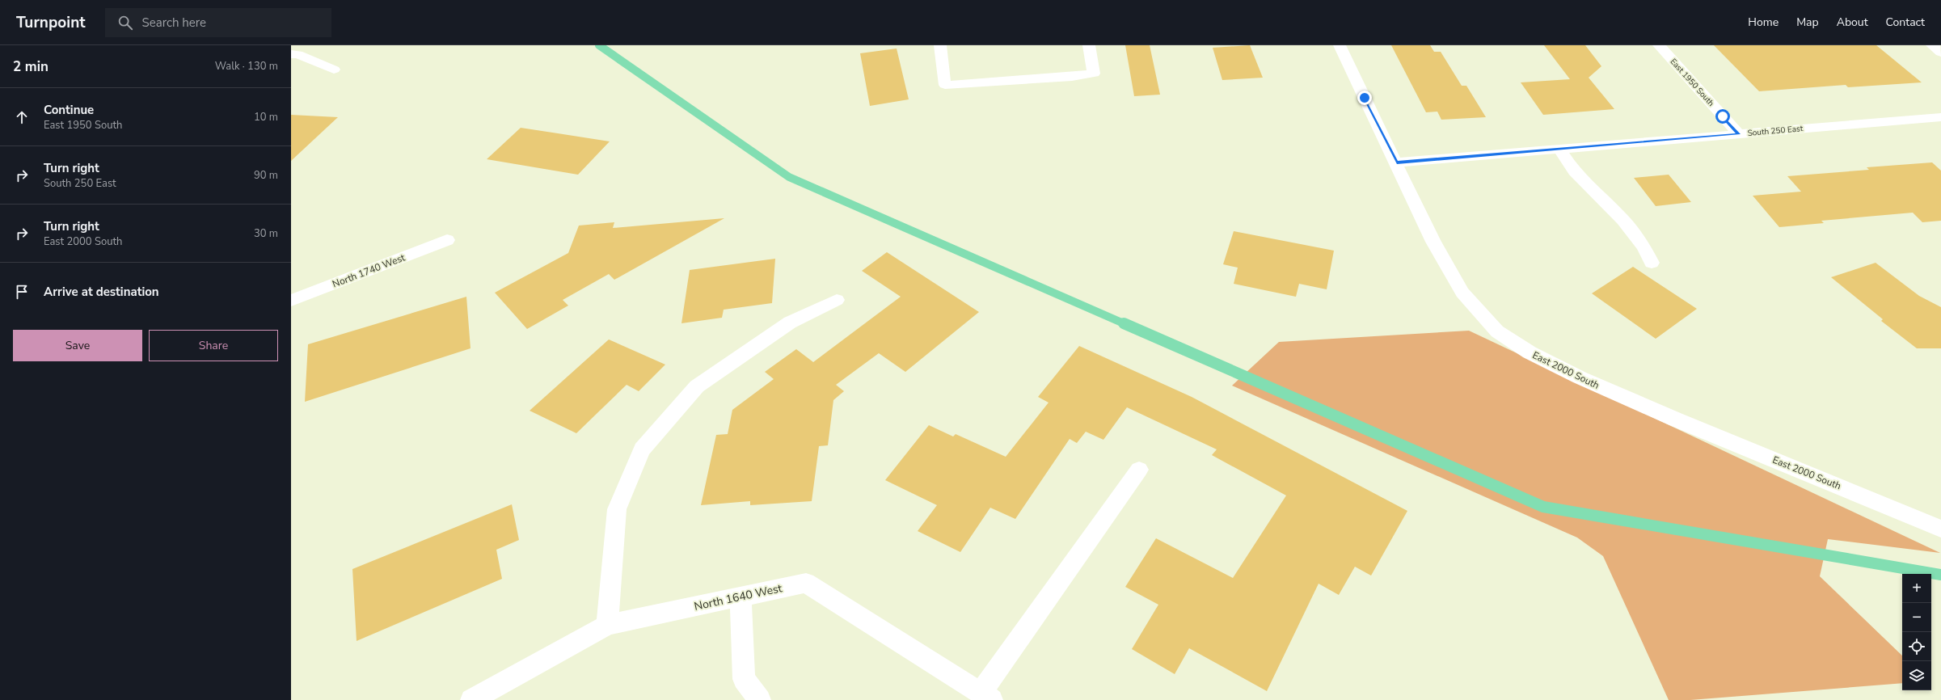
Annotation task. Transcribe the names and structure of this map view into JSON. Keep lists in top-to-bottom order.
{
  "streets": {
    "street": [
      "East 1950 South",
      "South 250 East",
      "North 1740 West",
      "East 2000 South",
      "North 1640 West"
    ]
  },
  "crossings": [
    ["East 1950 South", "South 250 East"],
    ["South 250 East", "East 2000 South"]
  ],
  "page": {
    "header": "Turnpoint",
    "search": "Search here",
    "nav": [
      "Home",
      "Map",
      "About",
      "Contact"
    ],
    "heading": ["2 min", "Walk · 130 m"],
    "list": [
      ["Continue", "East 1950 South", "10 m"],
      ["Turn right", "South 250 East", "90 m"],
      ["Turn right", "East 2000 South", "30 m"],
      "Arrive at destination"
    ],
    "buttons": ["Save", "Share"],
    "map_buttons": ["+", "−"]
  }
}
